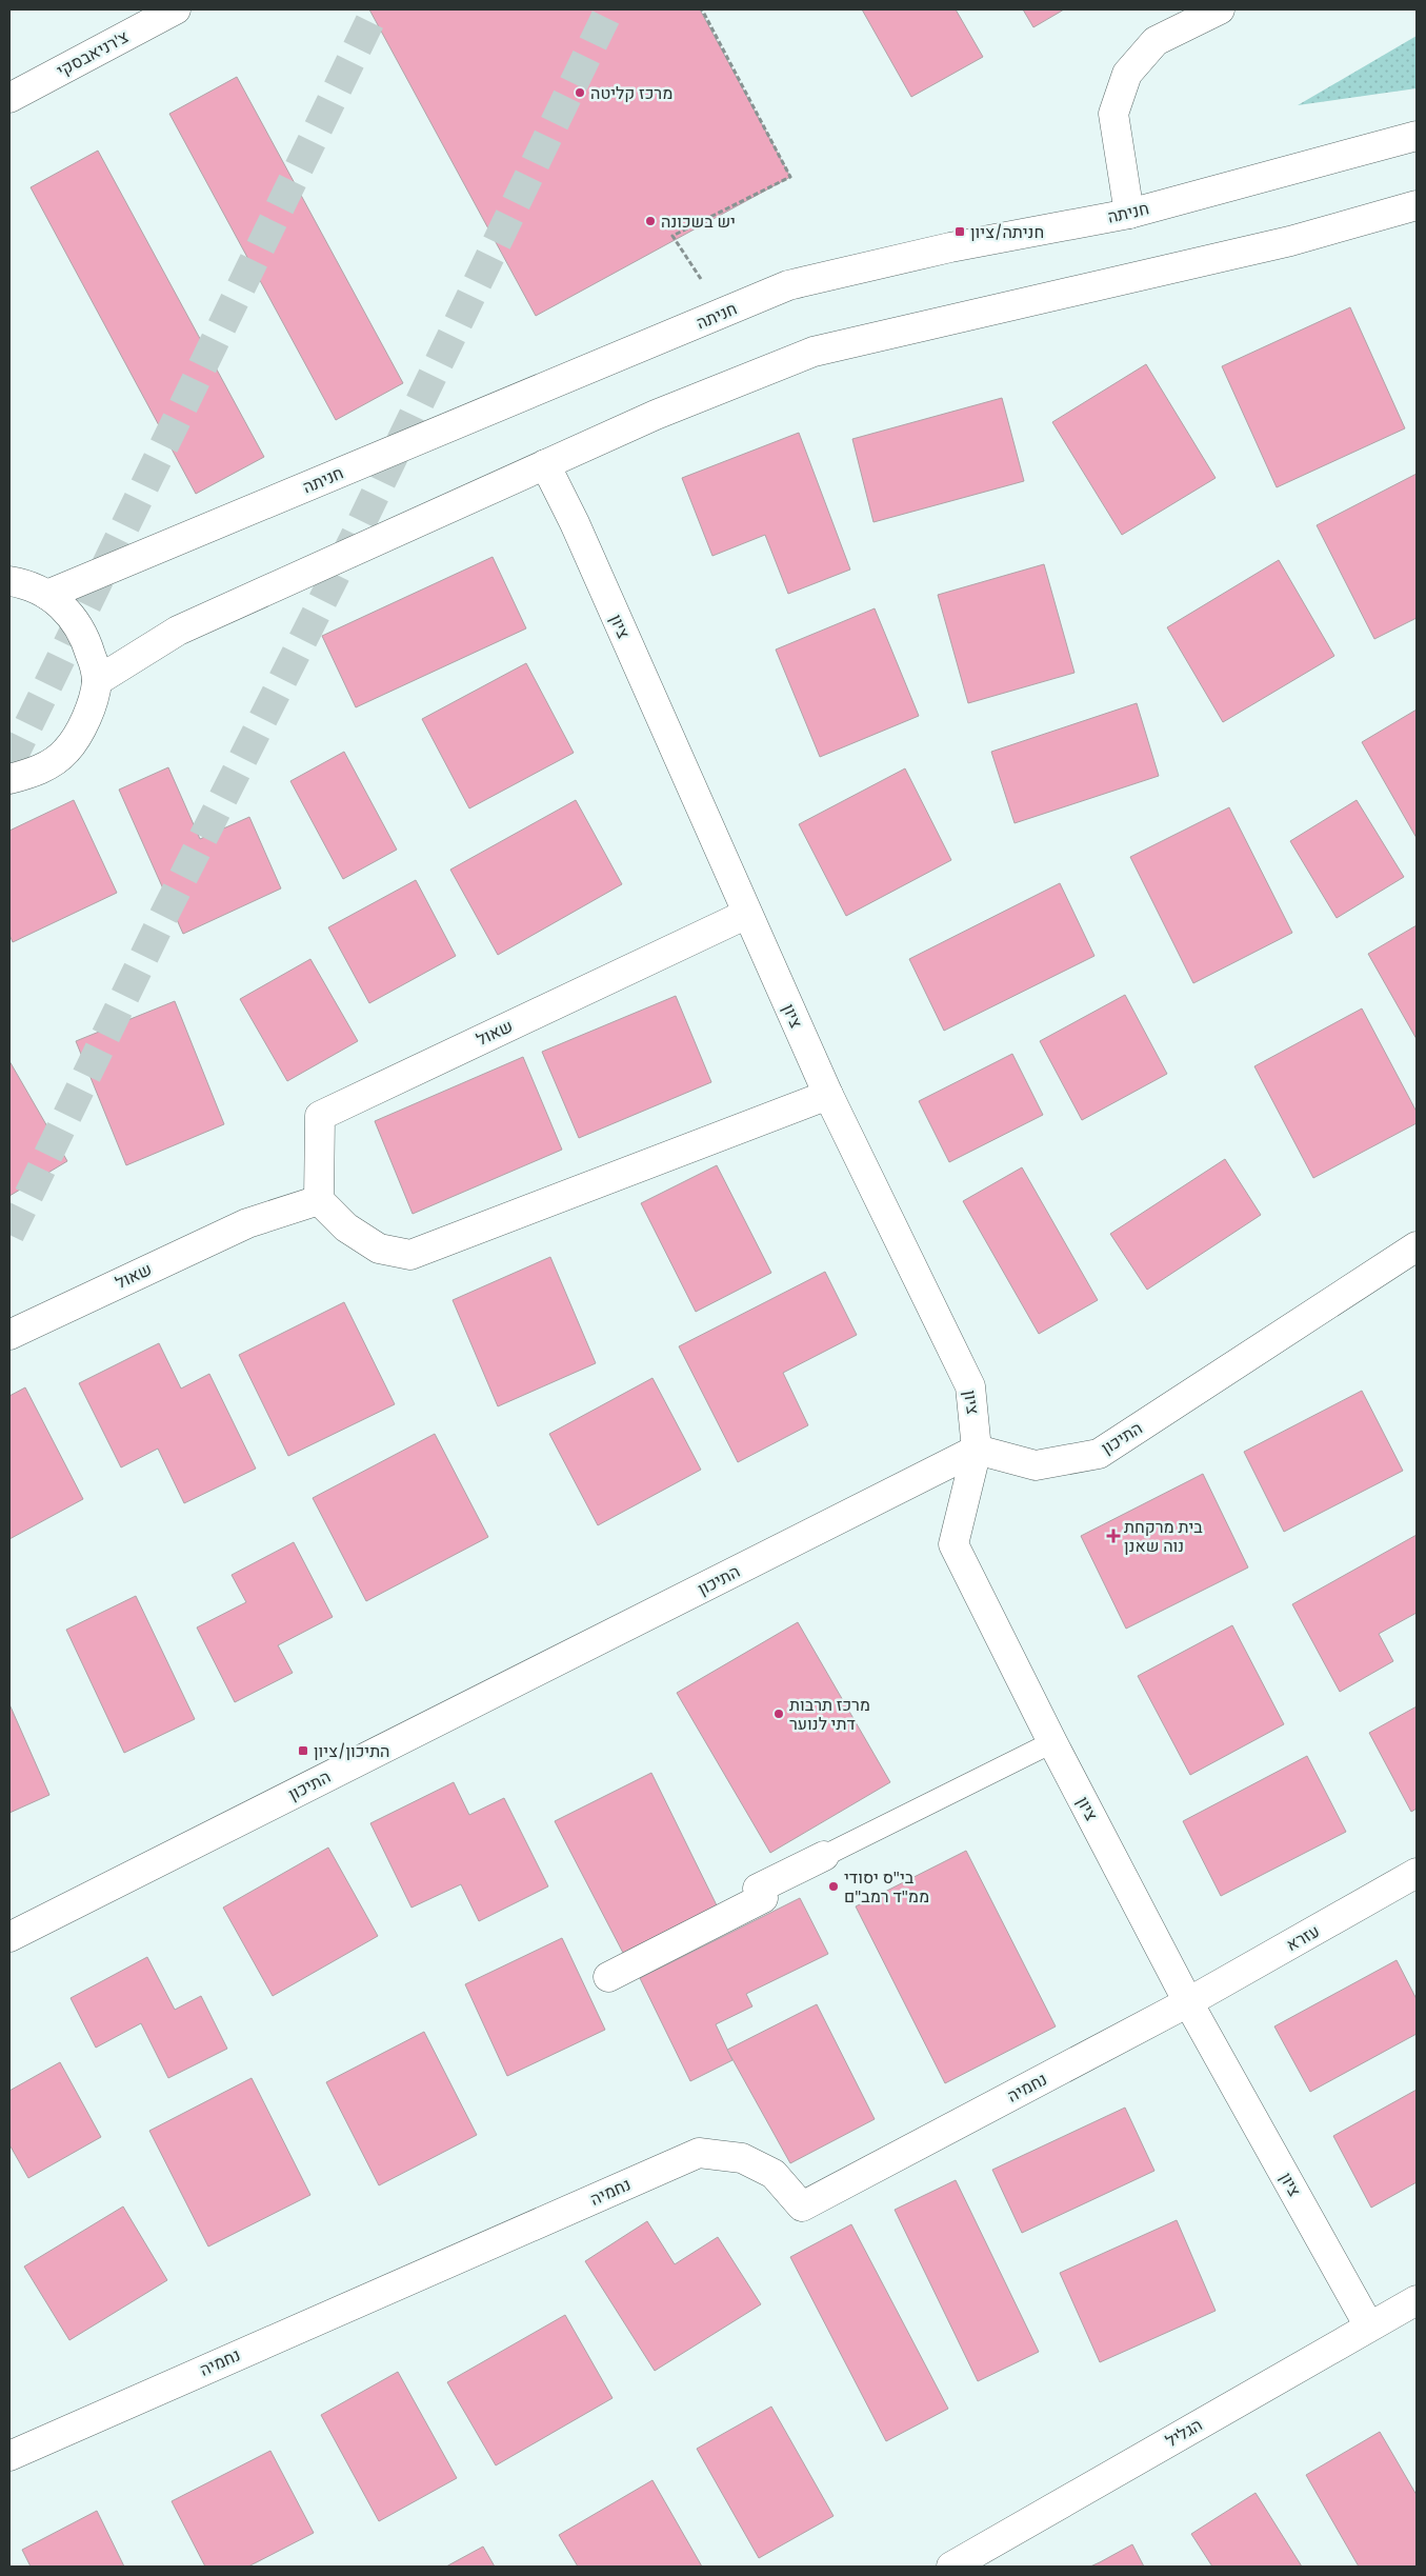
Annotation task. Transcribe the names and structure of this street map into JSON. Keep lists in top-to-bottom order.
{
  "streets": {
    "street": [
      "צ'רניאבסקי",
      "חניתה",
      "ציון",
      "שאול",
      "התיכון",
      "עזרא",
      "נחמיה",
      "הגליל"
    ]
  },
  "crossings": [
    ["ציון", "שאול"],
    ["ציון", "התיכון"],
    ["ציון", "עזרא"],
    ["ציון", "נחמיה"],
    ["ציון", "הגליל"],
    ["עזרא", "נחמיה"]
  ],
  "places": {
    "other": [
      "מרכז קליטה",
      "יש בשכונה",
      "מרכז תרבות דתי לנוער",
      "בי\"ס יסודי ממ\"ד רמב\"ם"
    ],
    "transit": ["חניתה/ציון", "התיכון/ציון"],
    "health": ["בית מרקחת נוה שאנן"]
  }
}
